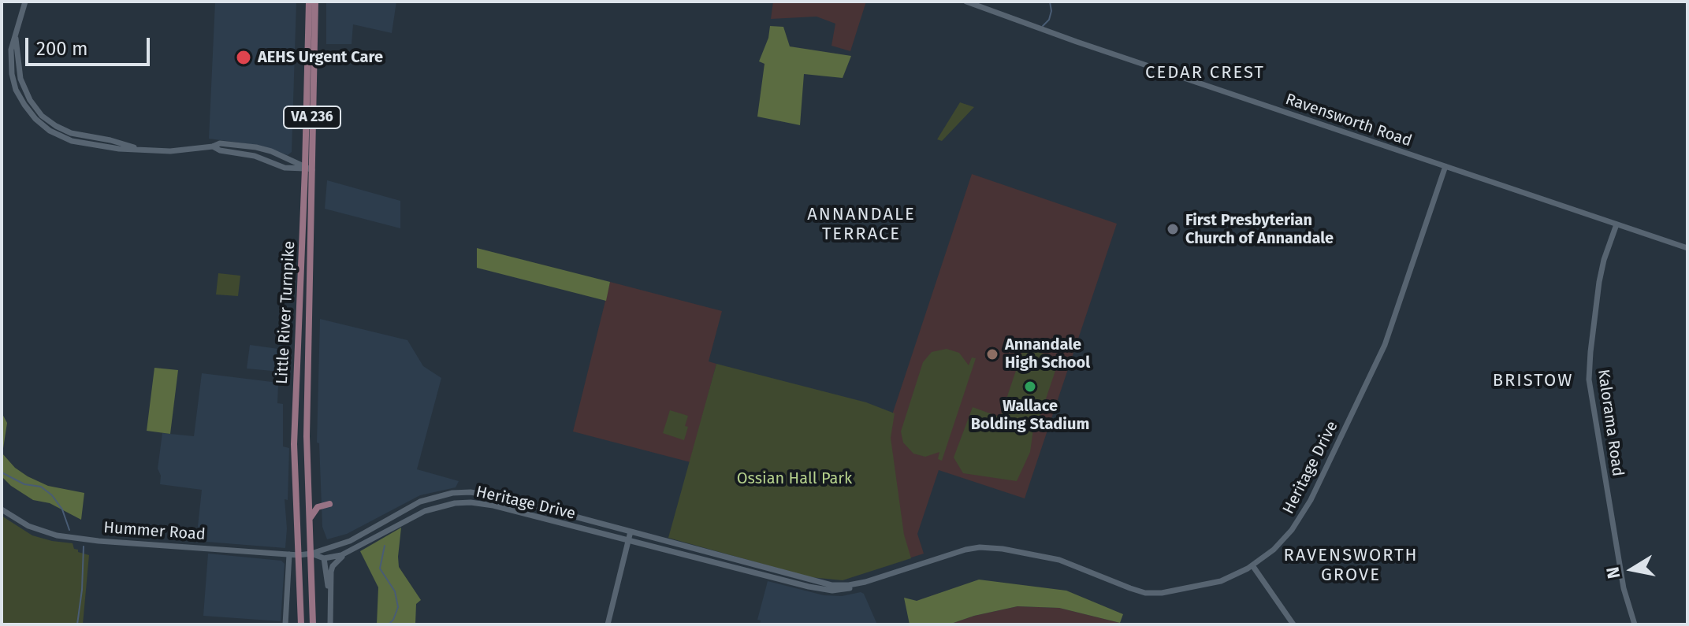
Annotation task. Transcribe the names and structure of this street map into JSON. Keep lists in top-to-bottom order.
{
  "streets": {
    "main road": ["VA 236", "Little River Turnpike"],
    "street": [
      "Ravensworth Road",
      "Kalorama Road",
      "Heritage Drive",
      "Hummer Road"
    ]
  },
  "crossings": [
    ["Ravensworth Road", "Kalorama Road"],
    ["Ravensworth Road", "Heritage Drive"],
    ["Little River Turnpike", "Heritage Drive"],
    ["Little River Turnpike", "Hummer Road"],
    ["Heritage Drive", "Hummer Road"]
  ],
  "districts": [
    "CEDAR CREST",
    "ANNANDALE TERRACE",
    "BRISTOW",
    "RAVENSWORTH GROVE"
  ],
  "parks": ["Ossian Hall Park"],
  "places": [
    "AEHS Urgent Care",
    "First Presbyterian Church of Annandale",
    "Annandale High School",
    "Wallace Bolding Stadium"
  ],
  "scale_bar": "200 m",
  "north": "left"
}
